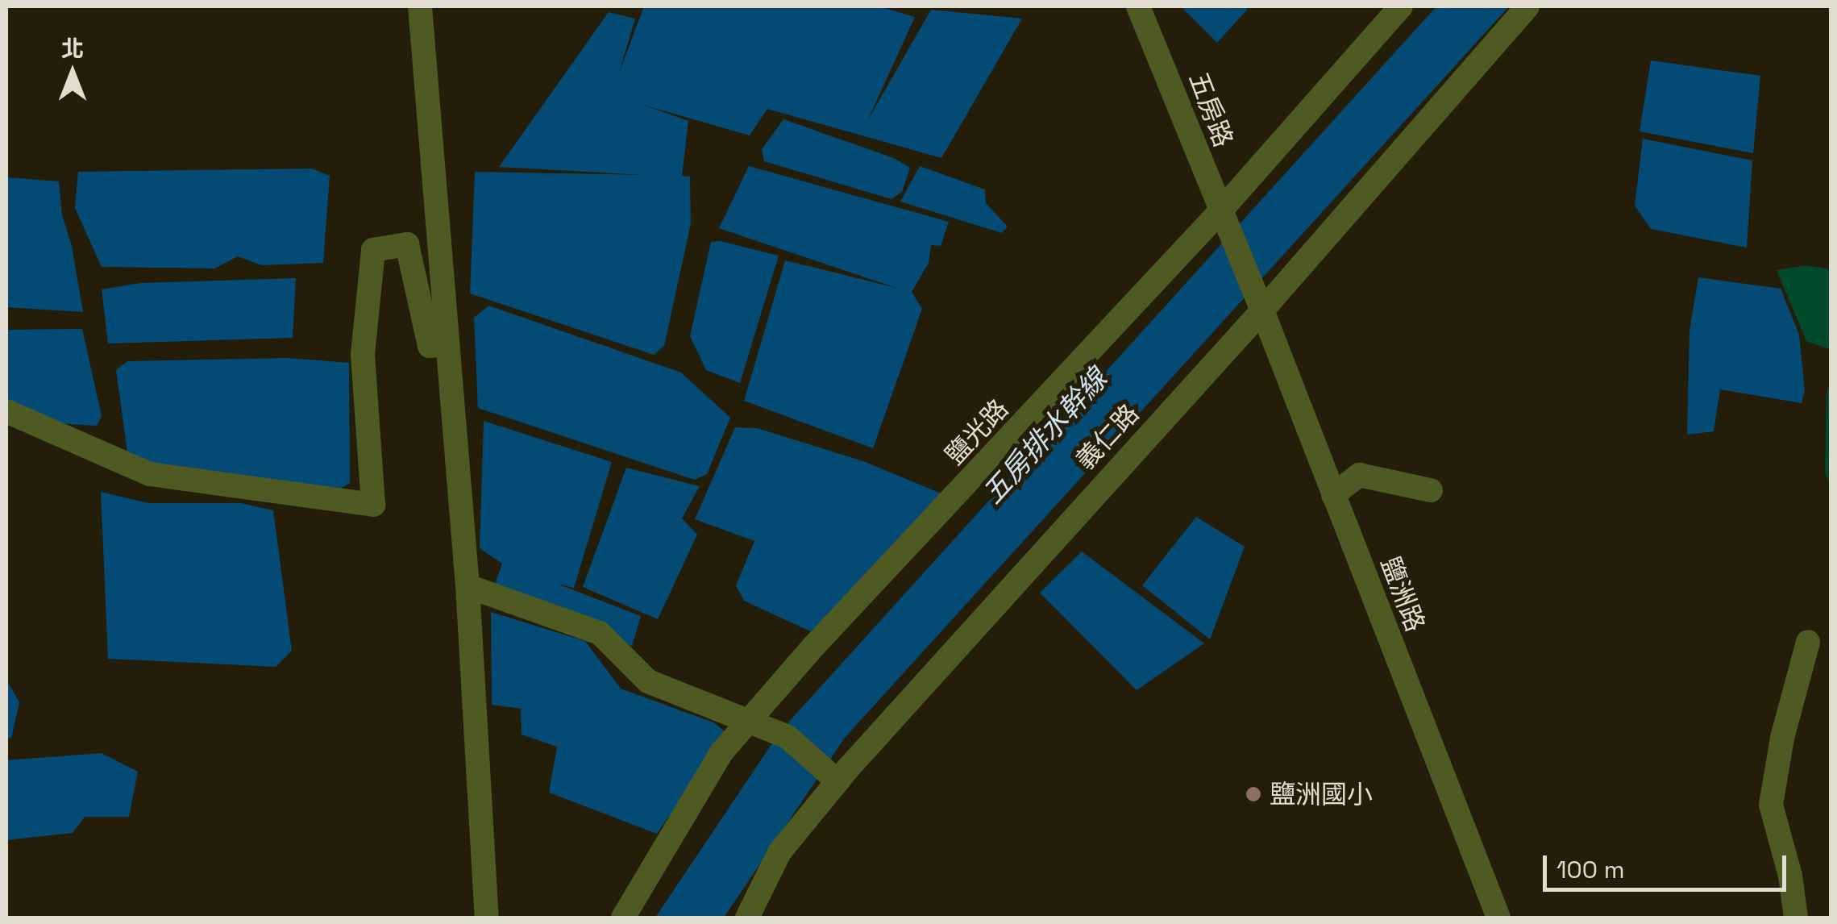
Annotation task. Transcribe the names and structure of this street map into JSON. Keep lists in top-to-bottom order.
{
  "streets": {
    "street": [
      "五房路",
      "鹽光路",
      "義仁路",
      "鹽洲路"
    ]
  },
  "crossings": [
    ["五房路", "鹽光路"],
    ["五房路", "義仁路"],
    ["五房路", "鹽洲路"],
    ["義仁路", "鹽洲路"]
  ],
  "water": ["五房排水幹線"],
  "places": ["鹽洲國小"],
  "scale_bar": "100 m",
  "north": "top"
}
